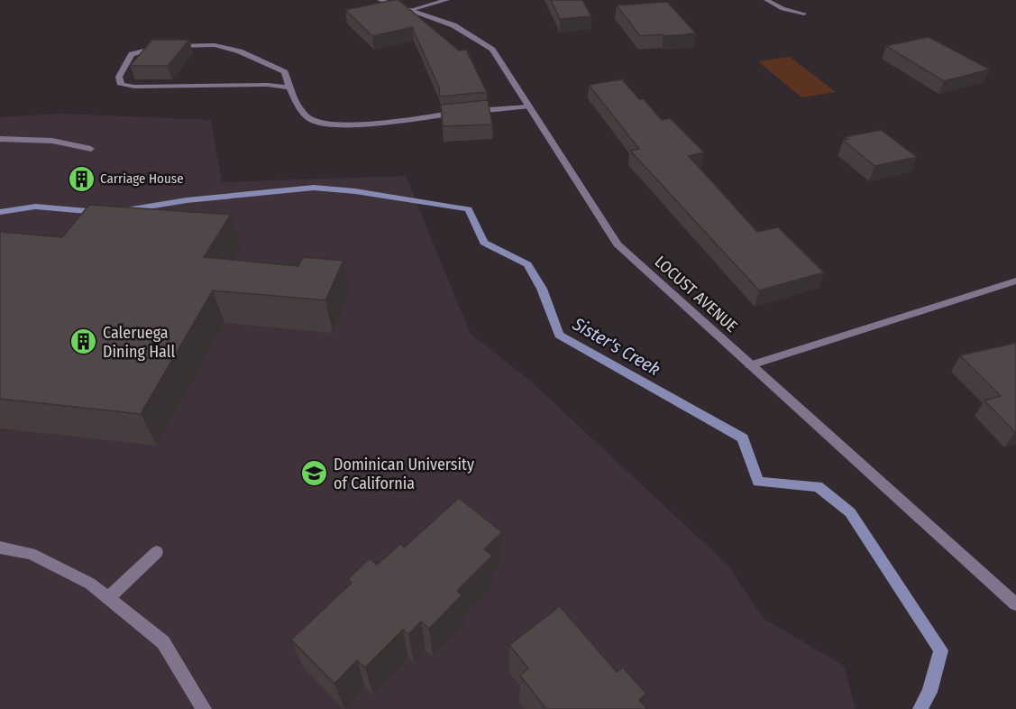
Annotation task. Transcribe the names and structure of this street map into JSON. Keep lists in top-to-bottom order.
{
  "streets": {
    "street": ["LOCUST AVENUE"]
  },
  "water": ["Sister's Creek"],
  "places": {
    "building": ["Carriage House", "Caleruega Dining Hall"],
    "school or university": ["Dominican University of California"]
  }
}
